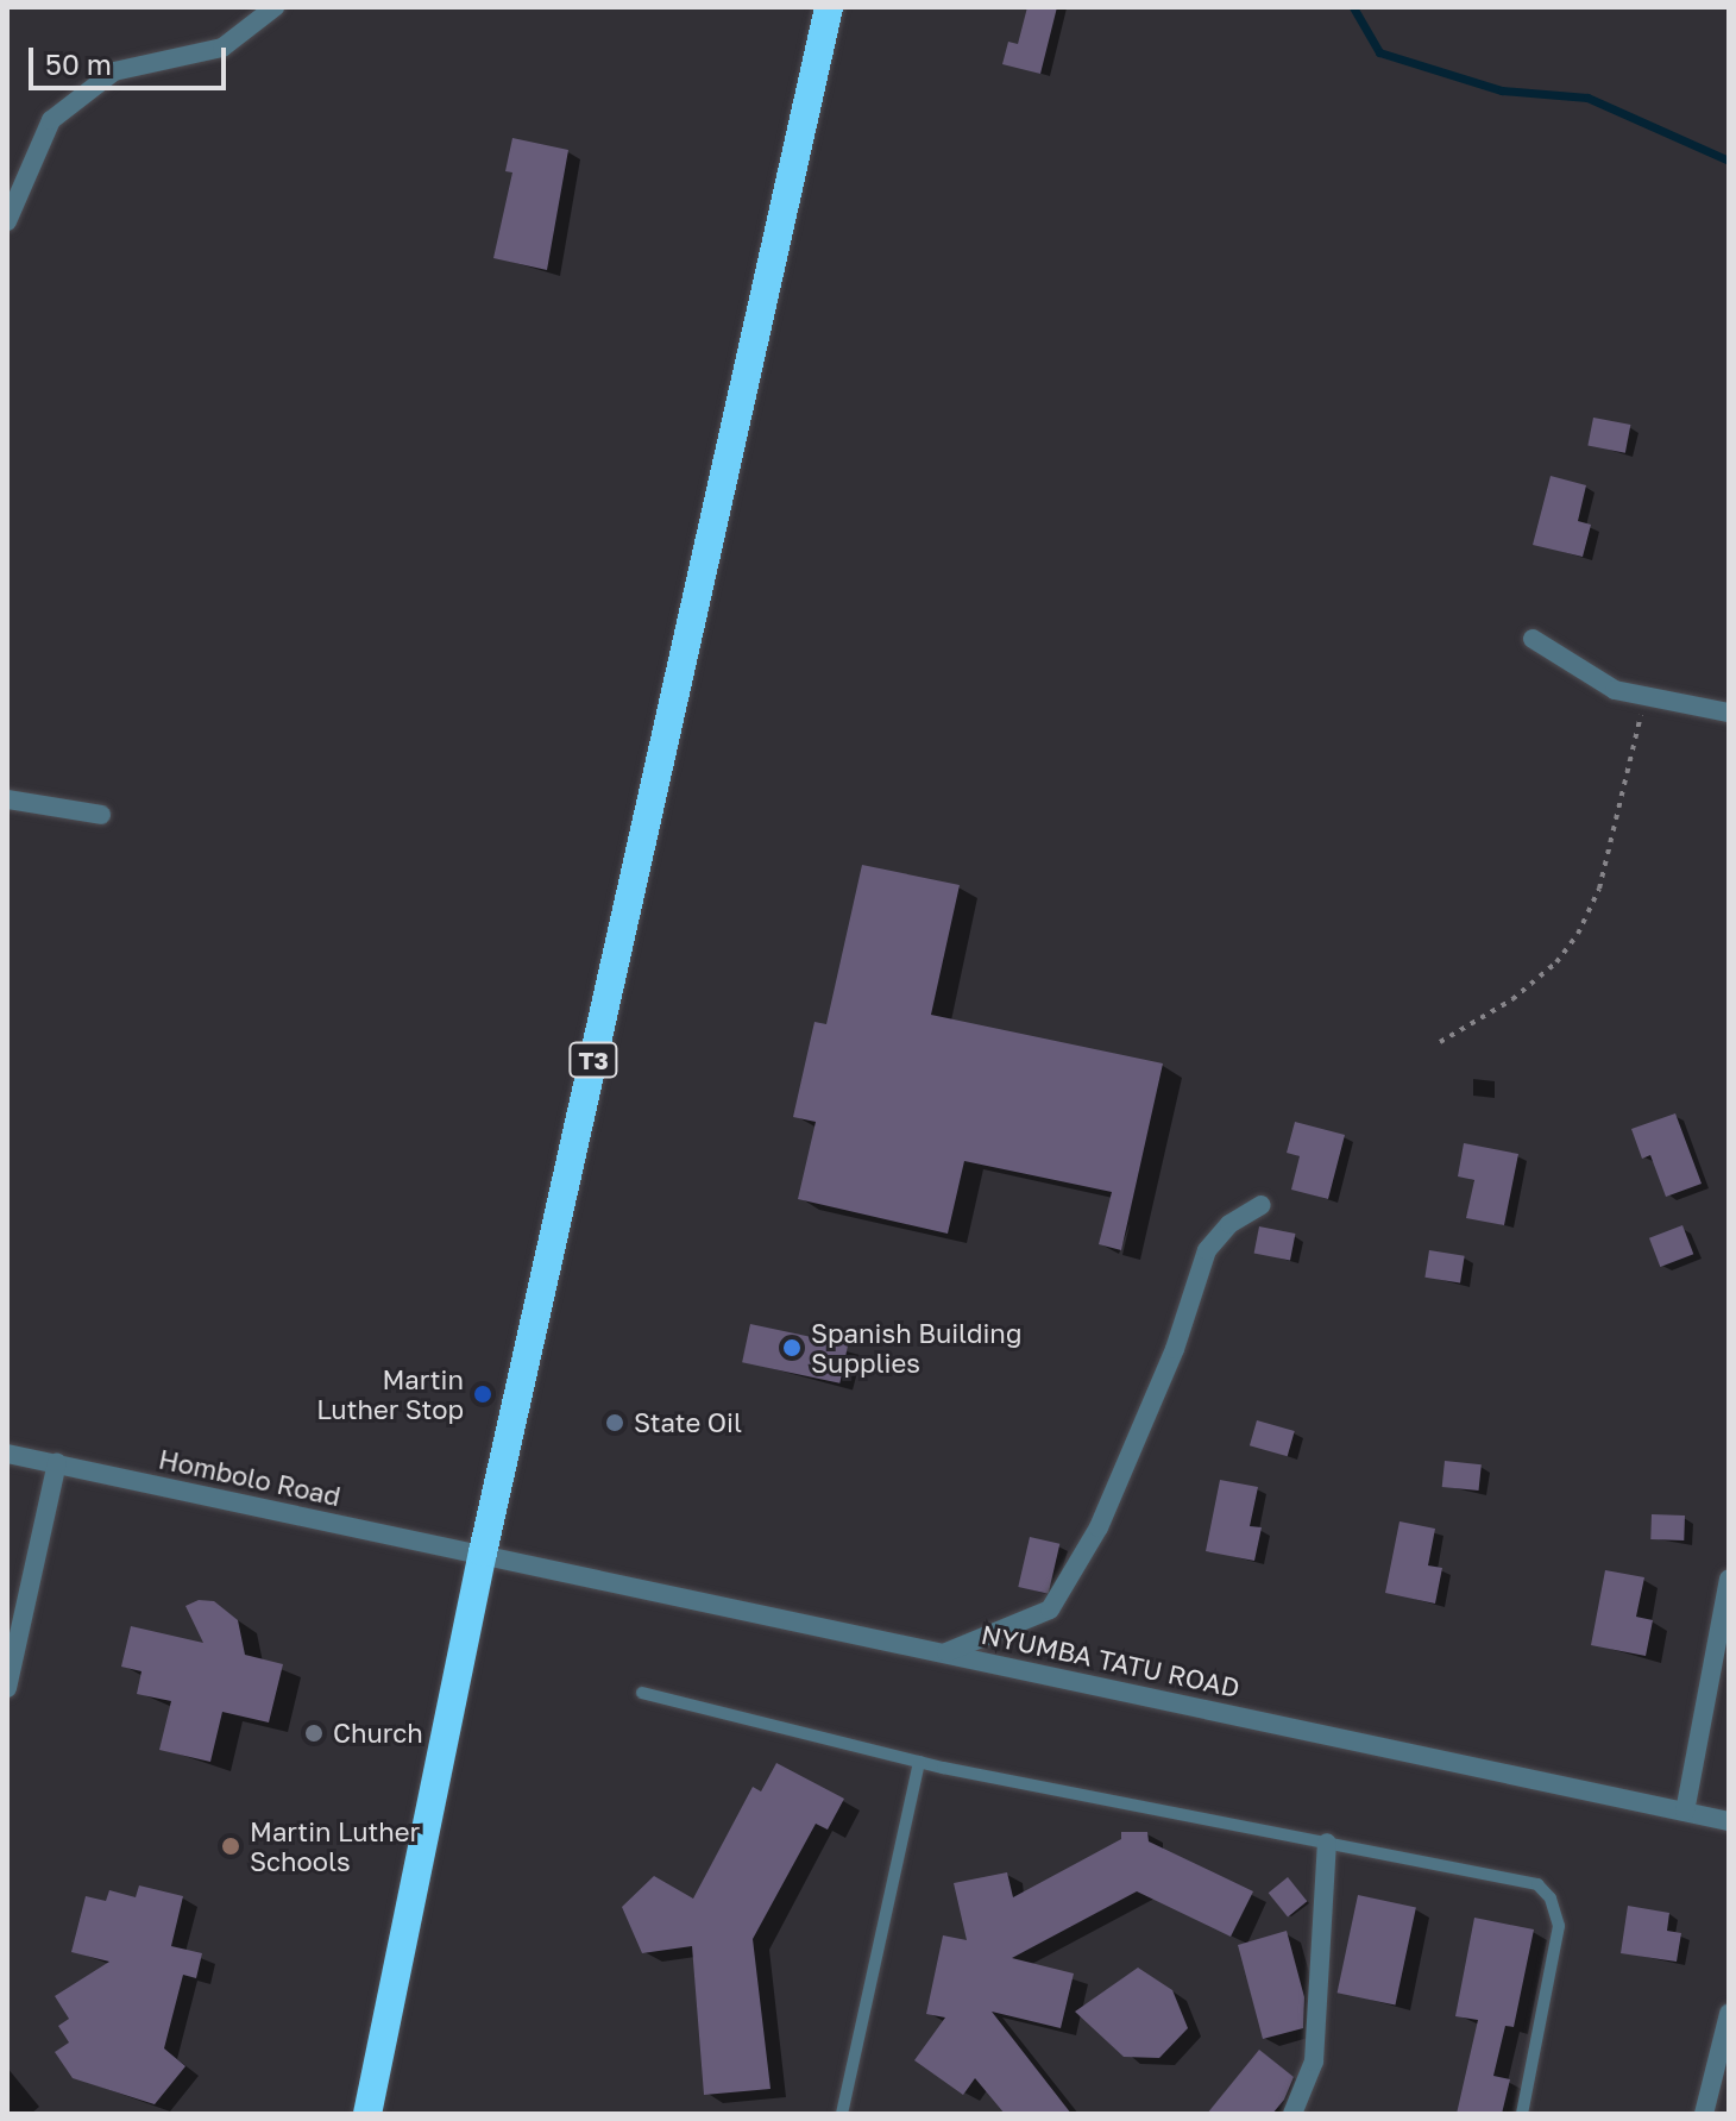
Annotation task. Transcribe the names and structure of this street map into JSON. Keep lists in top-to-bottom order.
{
  "streets": {
    "highway": ["T3"],
    "street": ["Hombolo Road", "NYUMBA TATU ROAD"]
  },
  "crossings": [
    ["T3", "Hombolo Road"],
    ["T3", "NYUMBA TATU ROAD"],
    ["Hombolo Road", "NYUMBA TATU ROAD"]
  ],
  "places": [
    "Spanish Building Supplies",
    "Martin Luther Stop",
    "State Oil",
    "Church",
    "Martin Luther Schools"
  ],
  "scale_bar": "50 m"
}
